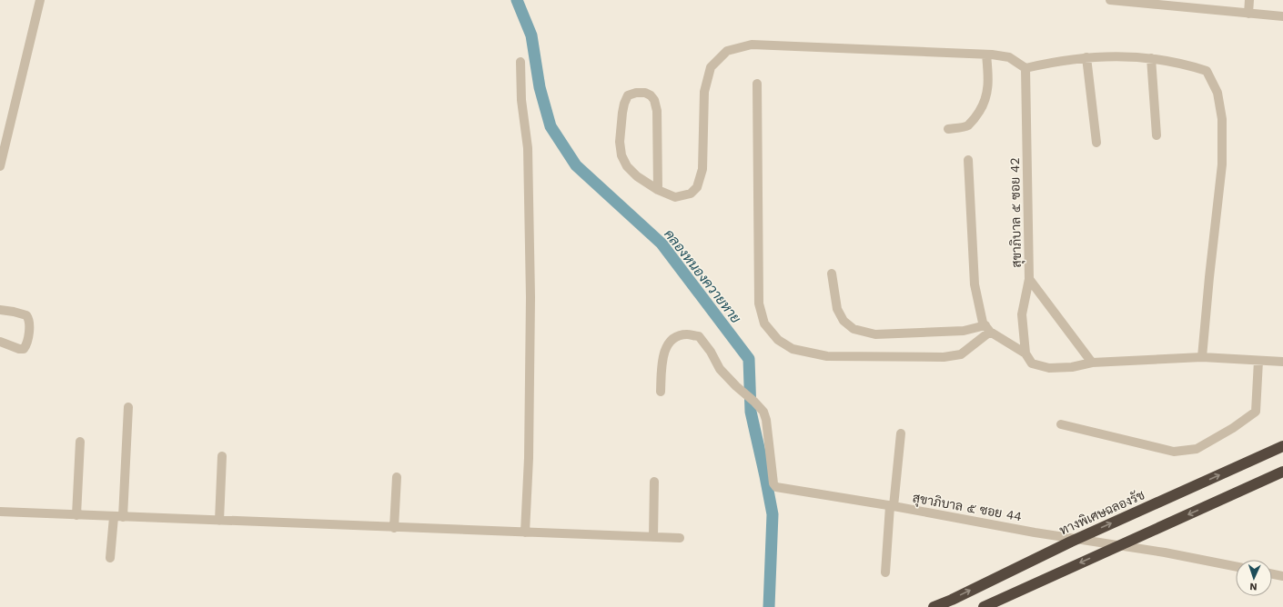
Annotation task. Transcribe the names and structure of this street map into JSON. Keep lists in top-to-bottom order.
{
  "streets": {
    "highway": ["ทางพิเศษฉลองรัช"],
    "street": ["สุขาภิบาล ๕ ซอย 42", "สุขาภิบาล ๕ ซอย 44"]
  },
  "water": ["คลองหนองควายหาย"],
  "north": "bottom"
}
